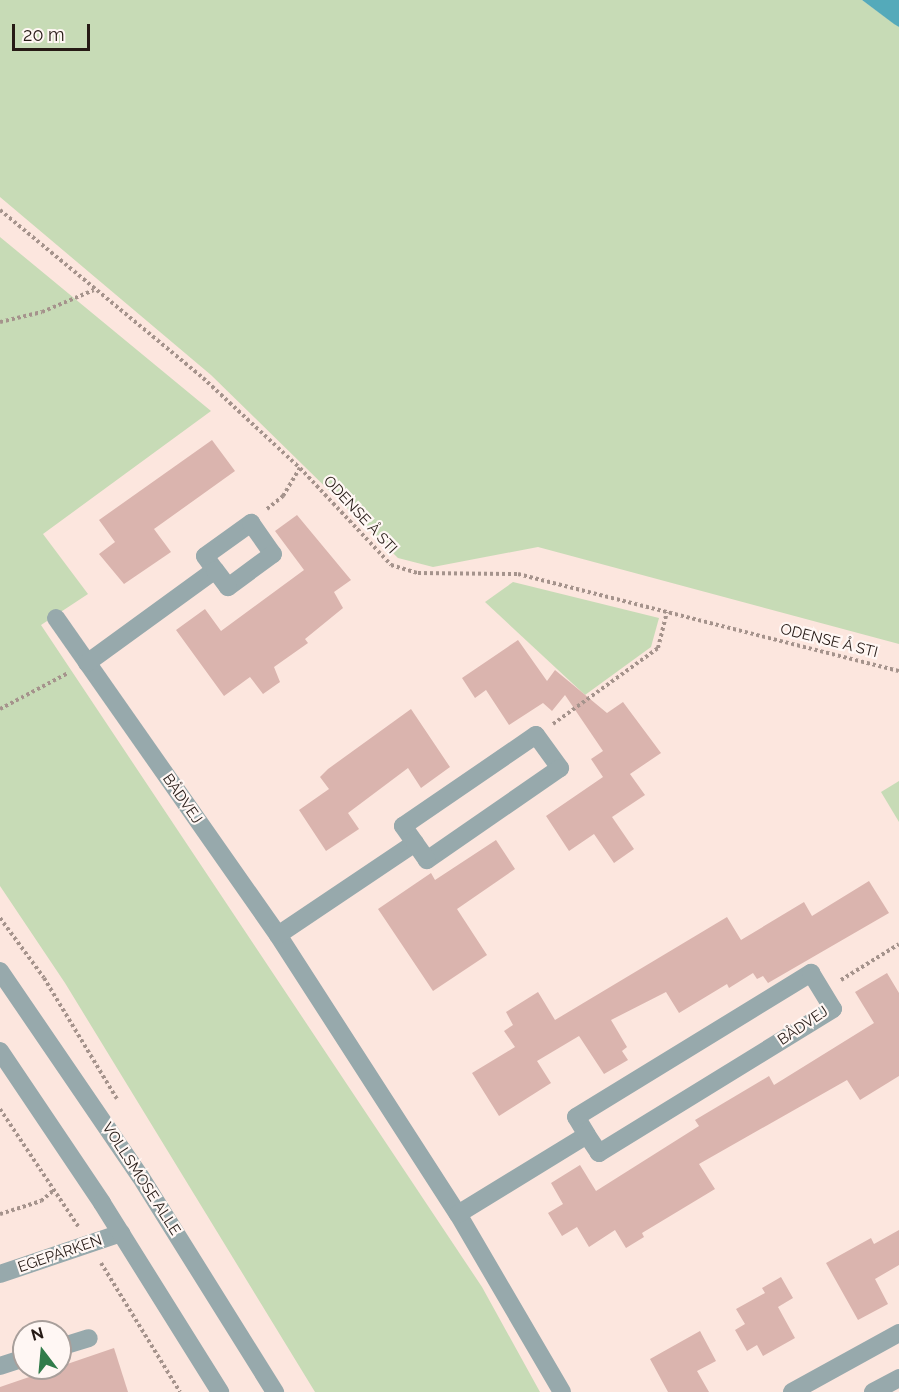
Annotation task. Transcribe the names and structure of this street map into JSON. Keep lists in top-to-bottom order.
{
  "streets": {
    "street": ["BÅDVEJ", "VOLLSMOSE ALLE", "EGEPARKEN"],
    "path": ["ODENSE Å STI"]
  },
  "scale_bar": "20 m",
  "north": "top"
}
